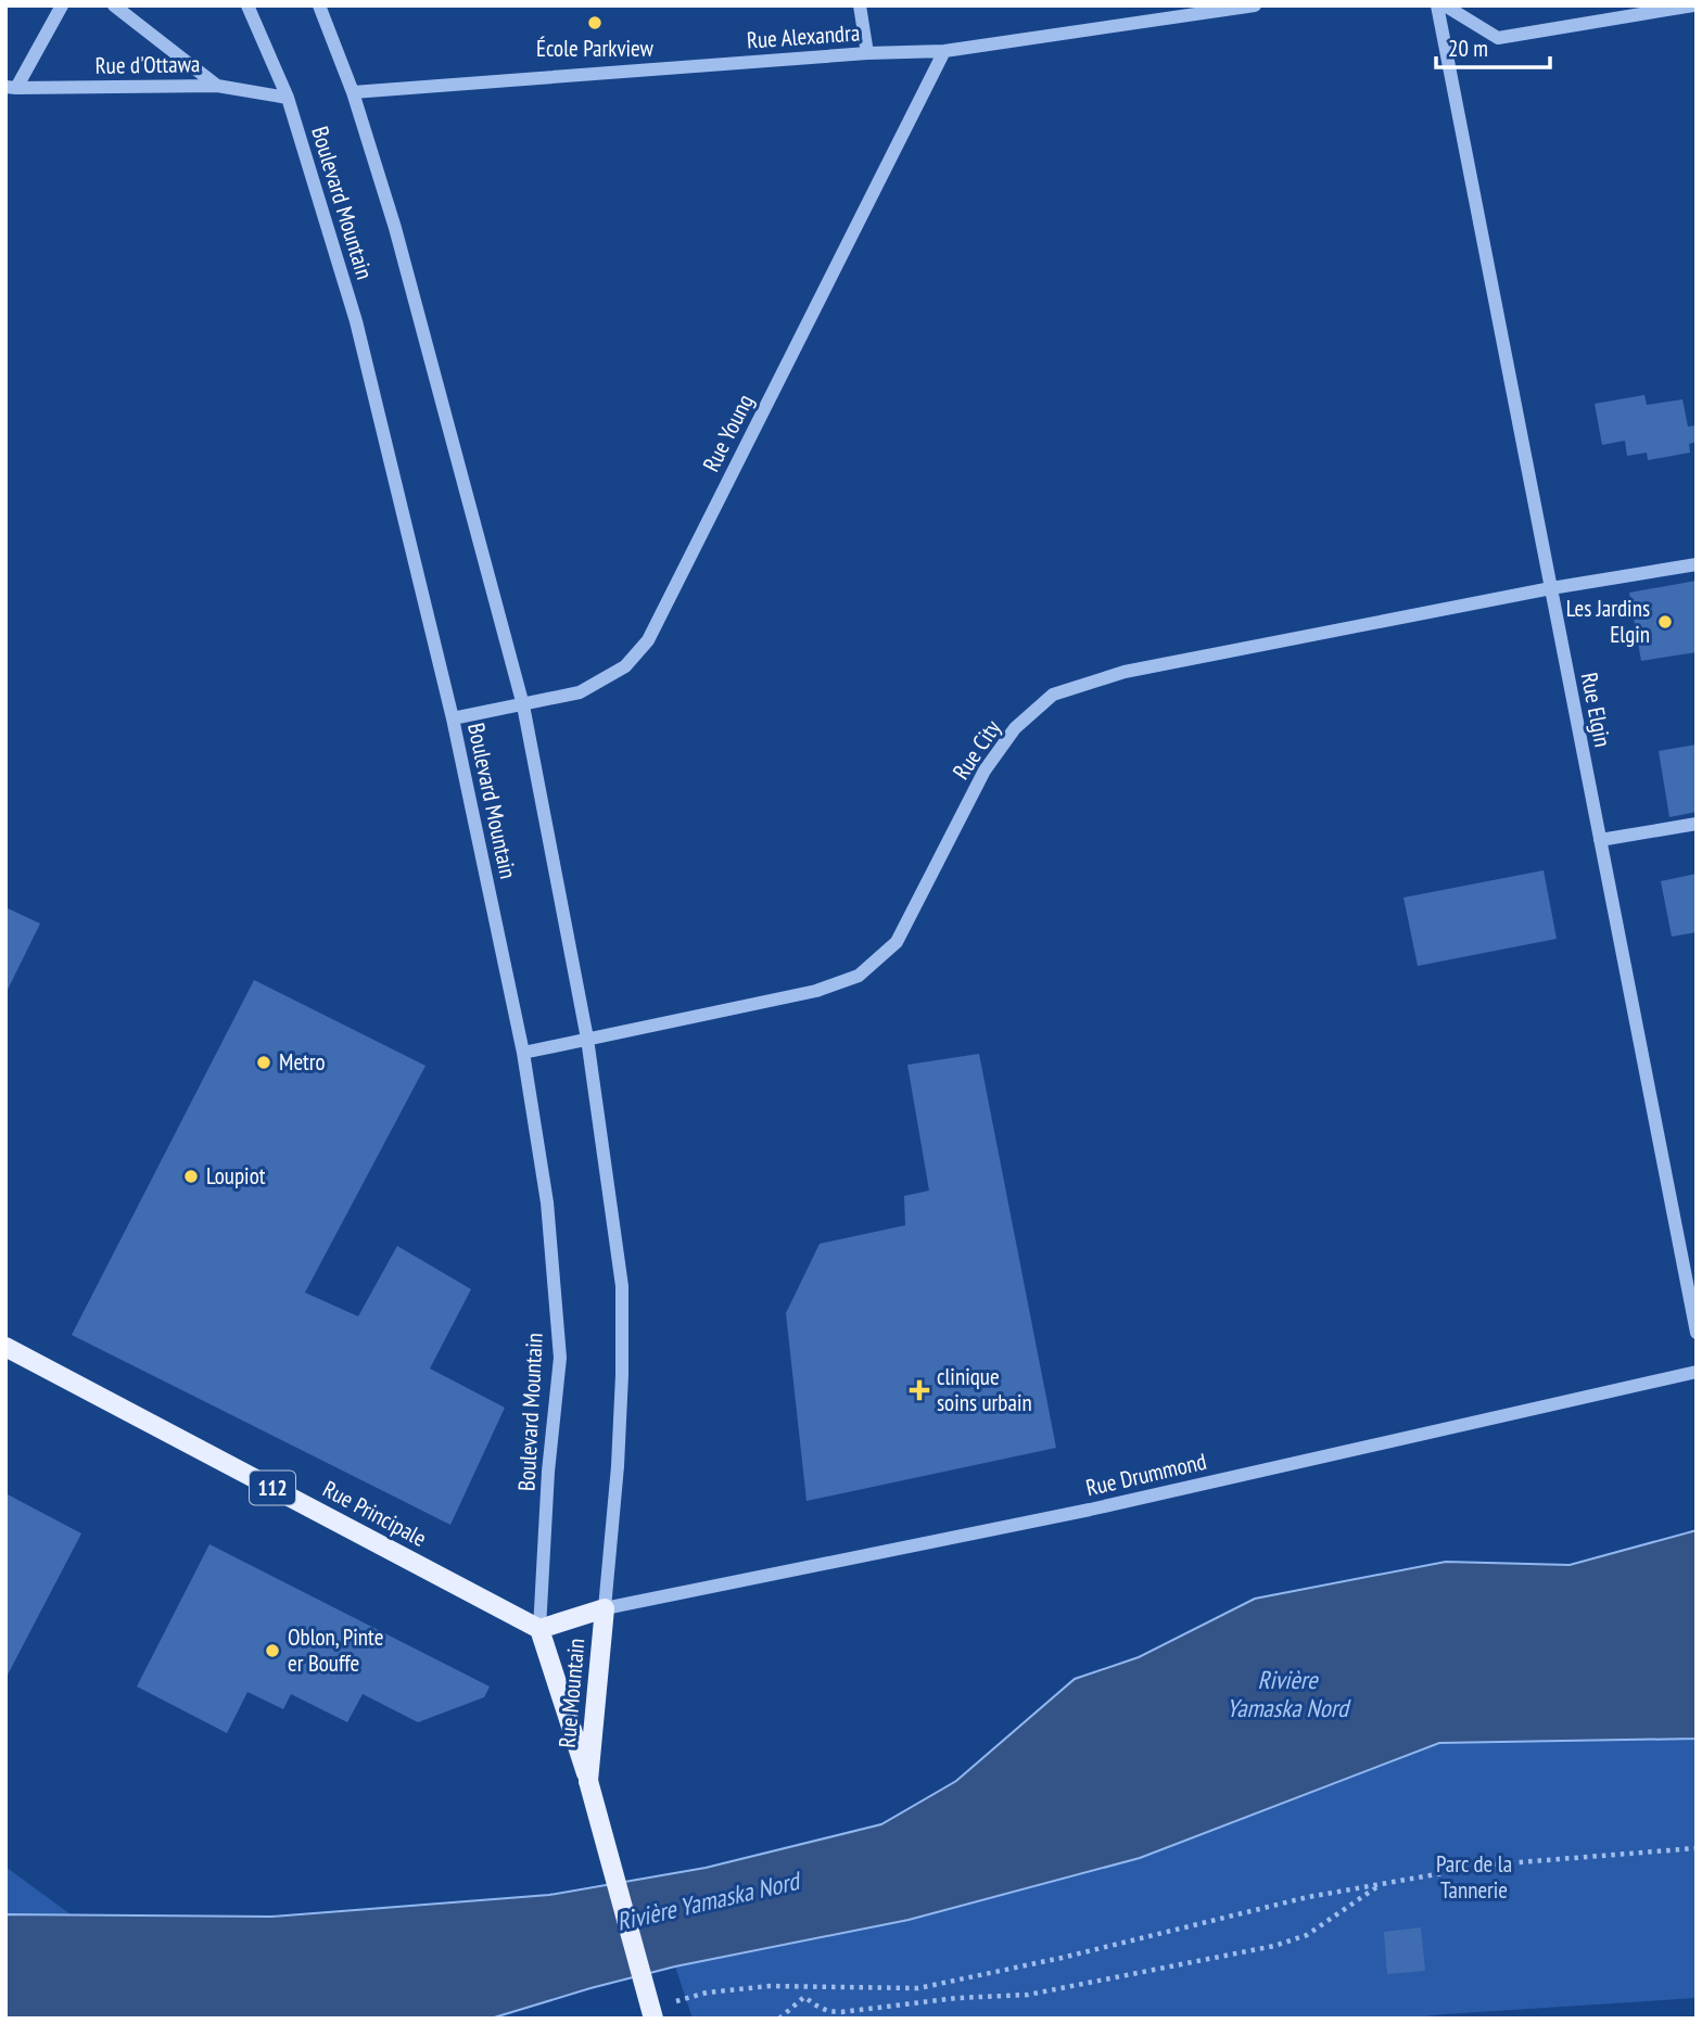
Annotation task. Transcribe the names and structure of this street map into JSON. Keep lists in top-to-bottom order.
{
  "streets": {
    "main road": ["112", "Rue Principale", "Rue Mountain"],
    "street": [
      "Rue Alexandra",
      "Rue d'Ottawa",
      "Boulevard Mountain",
      "Rue Young",
      "Rue Elgin",
      "Rue City",
      "Rue Drummond"
    ]
  },
  "crossings": [
    ["Rue Alexandra", "Boulevard Mountain"],
    ["Rue Alexandra", "Rue Young"],
    ["Rue d'Ottawa", "Boulevard Mountain"],
    ["Boulevard Mountain", "Rue Young"],
    ["Boulevard Mountain", "Rue City"],
    ["Boulevard Mountain", "Rue Drummond"],
    ["Boulevard Mountain", "Rue Principale"],
    ["Boulevard Mountain", "Rue Mountain"],
    ["Rue Elgin", "Rue City"],
    ["Rue Drummond", "Rue Mountain"],
    ["Rue Principale", "Rue Mountain"]
  ],
  "water": ["Rivière Yamaska Nord"],
  "parks": ["Parc de la Tannerie"],
  "places": {
    "other": [
      "École Parkview",
      "Les Jardins Elgin",
      "Metro",
      "Loupiot",
      "Oblon, Pinte er Bouffe"
    ],
    "health": ["clinique soins urbain"]
  },
  "scale_bar": "20 m"
}
